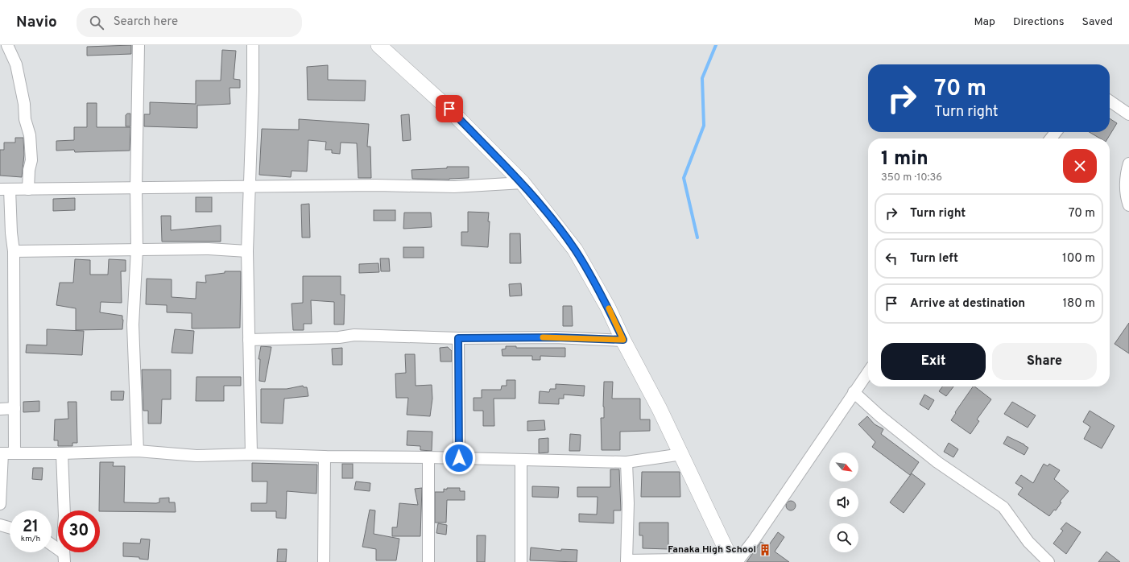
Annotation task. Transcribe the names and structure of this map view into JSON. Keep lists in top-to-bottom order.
{
  "places": {
    "building": ["Fanaka High School"]
  },
  "north": "bottom right",
  "page": {
    "header": "Navio",
    "search": "Search here",
    "nav": ["Map", "Directions", "Saved"],
    "turn": ["70 m", "Turn right"],
    "heading": ["1 min", "350 m · 10:36"],
    "list": [
      {
        "name": "Turn right",
        "value": "70 m"
      },
      {
        "name": "Turn left",
        "value": "100 m"
      },
      {
        "name": "Arrive at destination",
        "value": "180 m"
      }
    ],
    "buttons": ["Exit", "Share"],
    "speed": "21 km/h",
    "limit": "30"
  }
}
